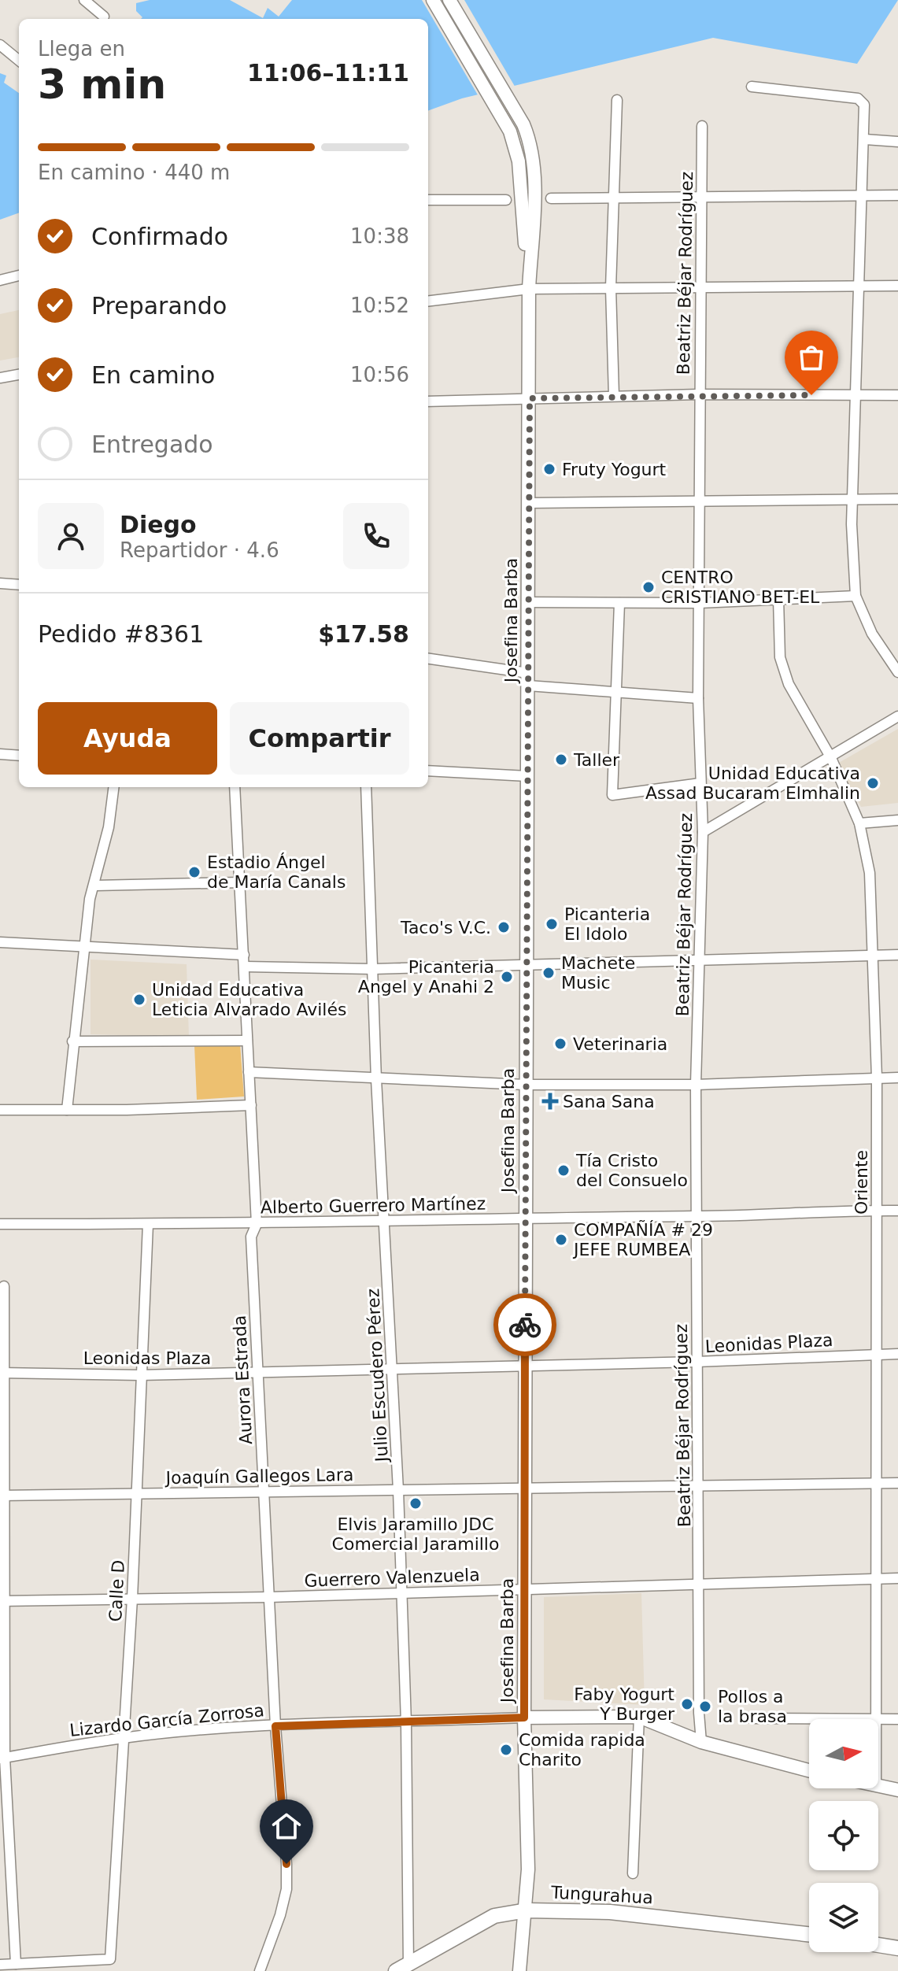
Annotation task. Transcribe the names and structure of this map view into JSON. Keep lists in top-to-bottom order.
{
  "streets": {
    "main road": ["Tungurahua"],
    "street": [
      "Beatriz Béjar Rodríguez",
      "Josefina Barba",
      "Oriente",
      "Alberto Guerrero Martínez",
      "Leonidas Plaza",
      "Julio Escudero Pérez",
      "Aurora Estrada",
      "Joaquín Gallegos Lara",
      "Guerrero Valenzuela",
      "Calle D",
      "Lizardo García Zorrosa"
    ]
  },
  "crossings": [
    ["Beatriz Béjar Rodríguez", "Alberto Guerrero Martínez"],
    ["Beatriz Béjar Rodríguez", "Leonidas Plaza"],
    ["Beatriz Béjar Rodríguez", "Joaquín Gallegos Lara"],
    ["Beatriz Béjar Rodríguez", "Guerrero Valenzuela"],
    ["Beatriz Béjar Rodríguez", "Lizardo García Zorrosa"],
    ["Josefina Barba", "Alberto Guerrero Martínez"],
    ["Josefina Barba", "Leonidas Plaza"],
    ["Josefina Barba", "Joaquín Gallegos Lara"],
    ["Josefina Barba", "Guerrero Valenzuela"],
    ["Josefina Barba", "Lizardo García Zorrosa"],
    ["Josefina Barba", "Tungurahua"],
    ["Oriente", "Alberto Guerrero Martínez"],
    ["Oriente", "Leonidas Plaza"],
    ["Oriente", "Joaquín Gallegos Lara"],
    ["Oriente", "Guerrero Valenzuela"],
    ["Alberto Guerrero Martínez", "Julio Escudero Pérez"],
    ["Alberto Guerrero Martínez", "Aurora Estrada"],
    ["Alberto Guerrero Martínez", "Calle D"],
    ["Leonidas Plaza", "Julio Escudero Pérez"],
    ["Leonidas Plaza", "Aurora Estrada"],
    ["Leonidas Plaza", "Calle D"],
    ["Julio Escudero Pérez", "Joaquín Gallegos Lara"],
    ["Julio Escudero Pérez", "Guerrero Valenzuela"],
    ["Julio Escudero Pérez", "Lizardo García Zorrosa"],
    ["Julio Escudero Pérez", "Tungurahua"],
    ["Aurora Estrada", "Joaquín Gallegos Lara"],
    ["Aurora Estrada", "Guerrero Valenzuela"],
    ["Aurora Estrada", "Lizardo García Zorrosa"],
    ["Joaquín Gallegos Lara", "Calle D"],
    ["Guerrero Valenzuela", "Calle D"],
    ["Calle D", "Lizardo García Zorrosa"]
  ],
  "places": {
    "other": [
      "Fruty Yogurt",
      "CENTRO CRISTIANO BET-EL",
      "Taller",
      "Unidad Educativa Assad Bucaram Elmhalin",
      "Estadio Ángel de María Canals",
      "Picanteria El Idolo",
      "Taco's V.C.",
      "Machete Music",
      "Picanteria Angel y Anahi 2",
      "Unidad Educativa Leticia Alvarado Avilés",
      "Veterinaria",
      "Tía Cristo del Consuelo",
      "COMPAÑÍA # 29 JEFE RUMBEA",
      "Elvis Jaramillo JDC Comercial Jaramillo",
      "Faby Yogurt Y Burger",
      "Pollos a la brasa",
      "Comida rapida Charito"
    ],
    "health": ["Sana Sana"]
  },
  "north": "right",
  "page": {
    "heading": ["3 min", "Llega en", "11:06–11:11"],
    "panel": [
      "Diego",
      "Repartidor · 4.6",
      "Pedido #8361",
      "$17.58"
    ],
    "bar": "En camino · 440 m",
    "list": [
      ["Confirmado", "10:38"],
      ["Preparando", "10:52"],
      ["En camino", "10:56"],
      "Entregado"
    ],
    "buttons": ["Ayuda", "Compartir"]
  }
}
